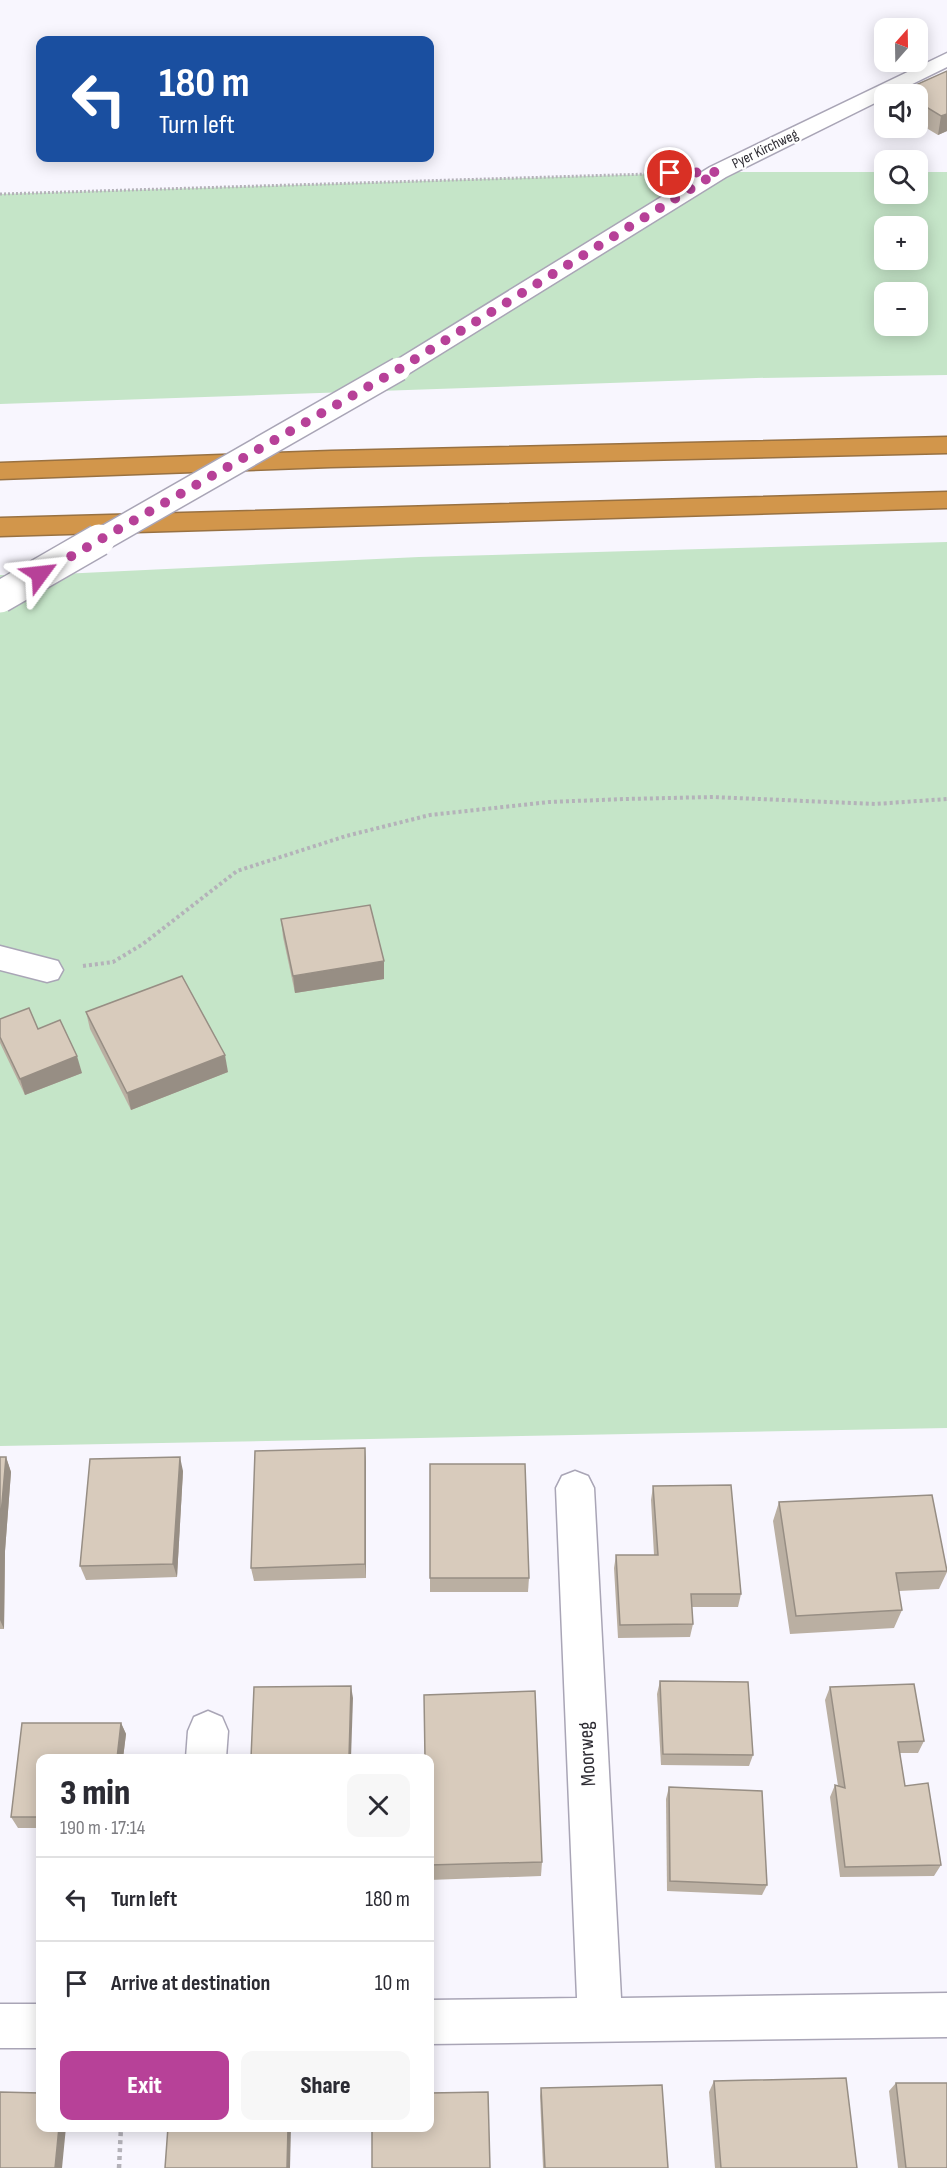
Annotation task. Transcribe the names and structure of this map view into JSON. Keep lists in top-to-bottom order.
{
  "streets": {
    "street": ["Pyer Kirchweg", "Moorweg"]
  },
  "north": "top",
  "page": {
    "map_buttons": ["+", "−"],
    "turn": ["180 m", "Turn left"],
    "heading": ["3 min", "190 m · 17:14"],
    "list": [
      {
        "name": "Turn left",
        "value": "180 m"
      },
      {
        "name": "Arrive at destination",
        "value": "10 m"
      }
    ],
    "buttons": ["Exit", "Share"]
  }
}
